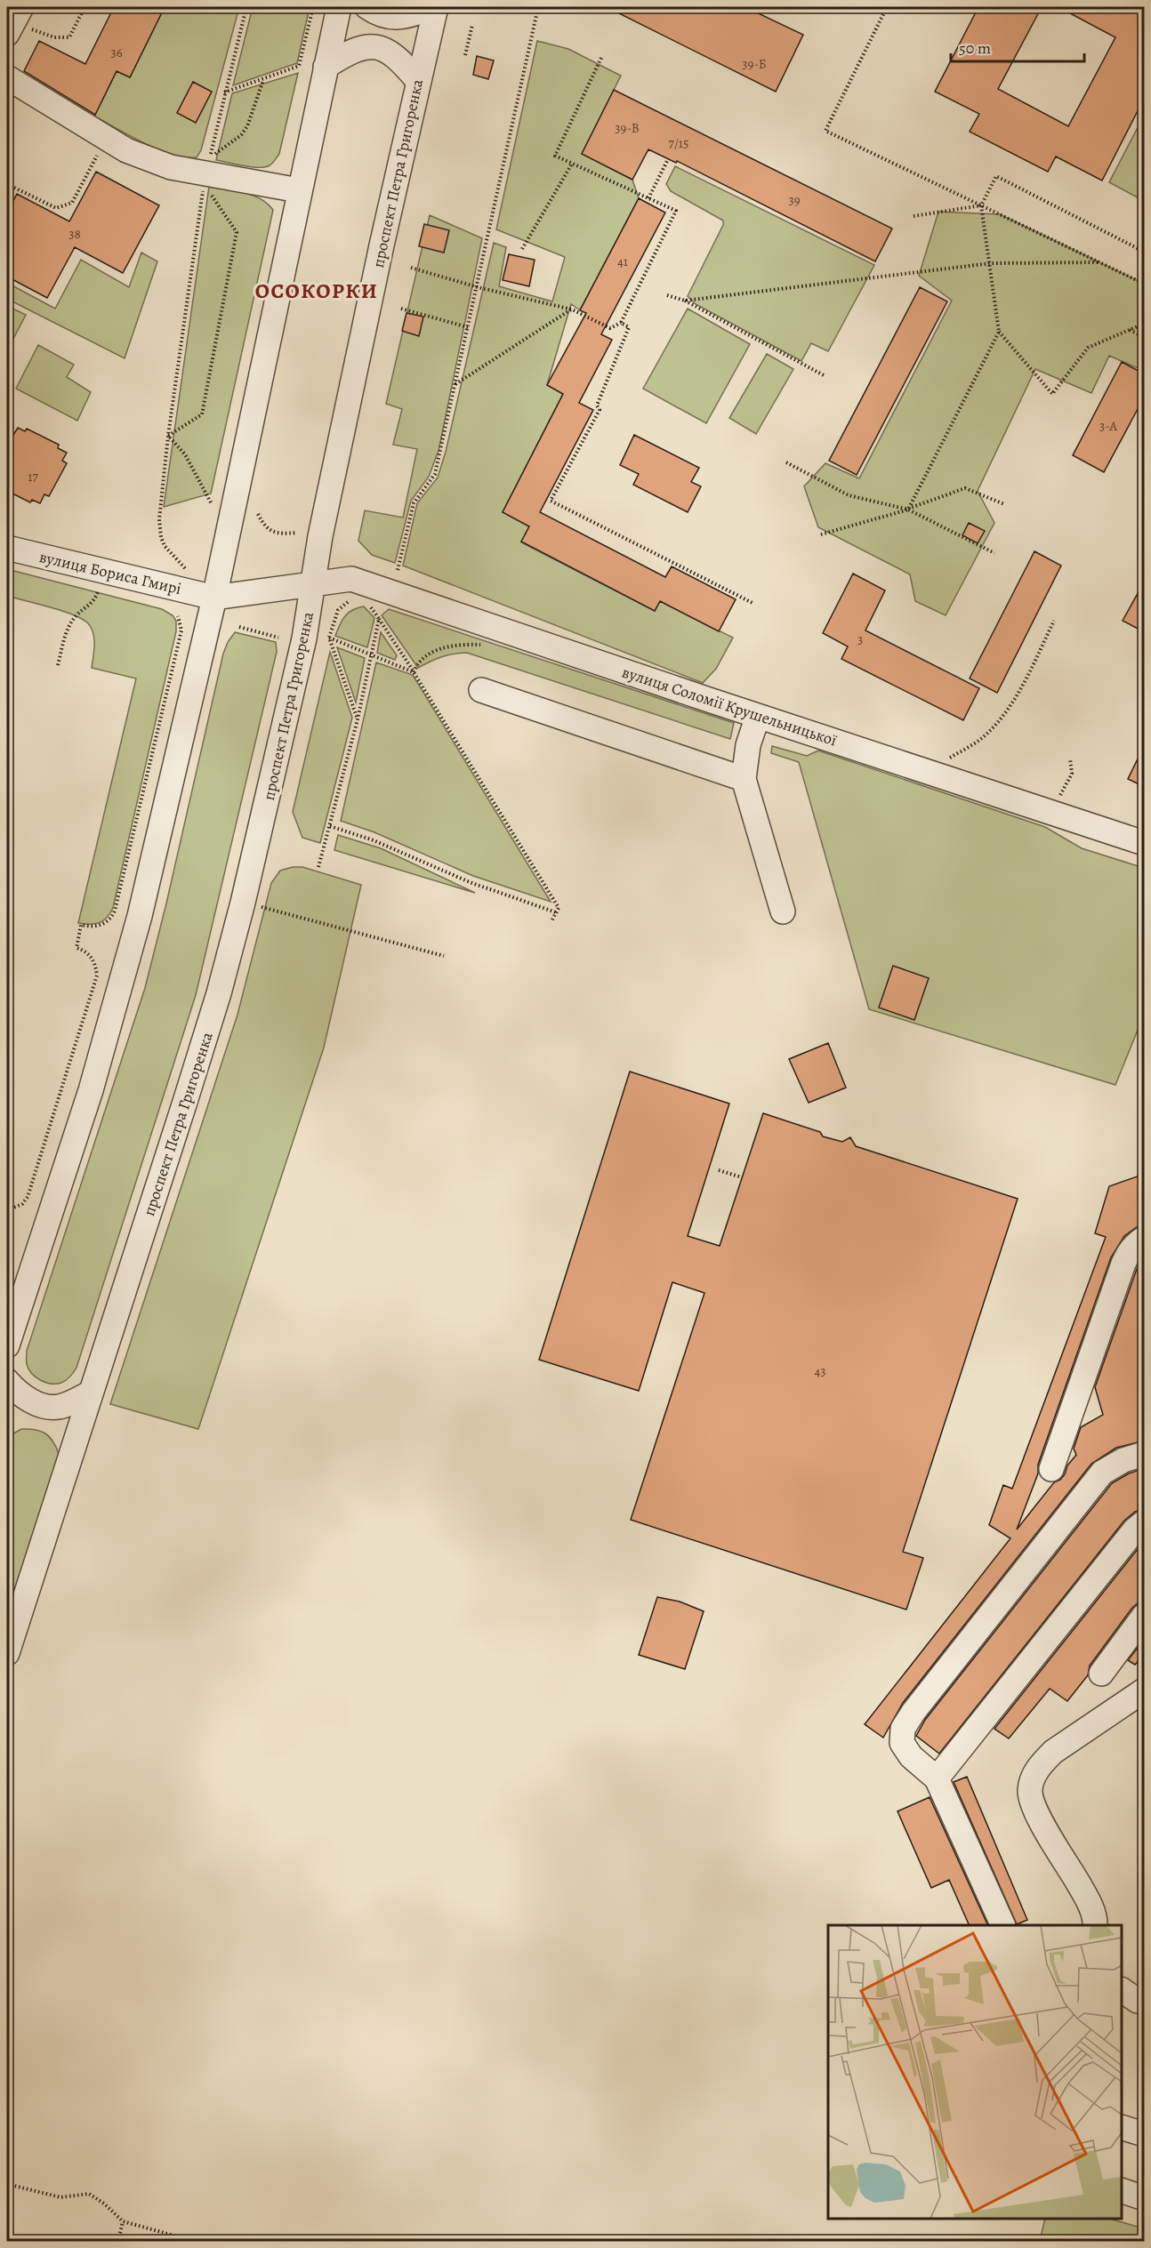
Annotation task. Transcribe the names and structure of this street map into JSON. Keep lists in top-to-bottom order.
{
  "streets": {
    "street": ["проспект Петра Григоренка", "вулиця Бориса Гмирі", "вулиця Соломії Крушельницької"]
  },
  "crossings": [
    ["проспект Петра Григоренка", "вулиця Соломії Крушельницької"],
    ["вулиця Бориса Гмирі", "вулиця Соломії Крушельницької"]
  ],
  "districts": ["ОСОКОРКИ"],
  "house_numbers": [
    "36",
    "39-Б",
    "39-В",
    "7/15",
    "39",
    "38",
    "41",
    "3-А",
    "17",
    "3",
    "43"
  ],
  "scale_bar": "50 m"
}
